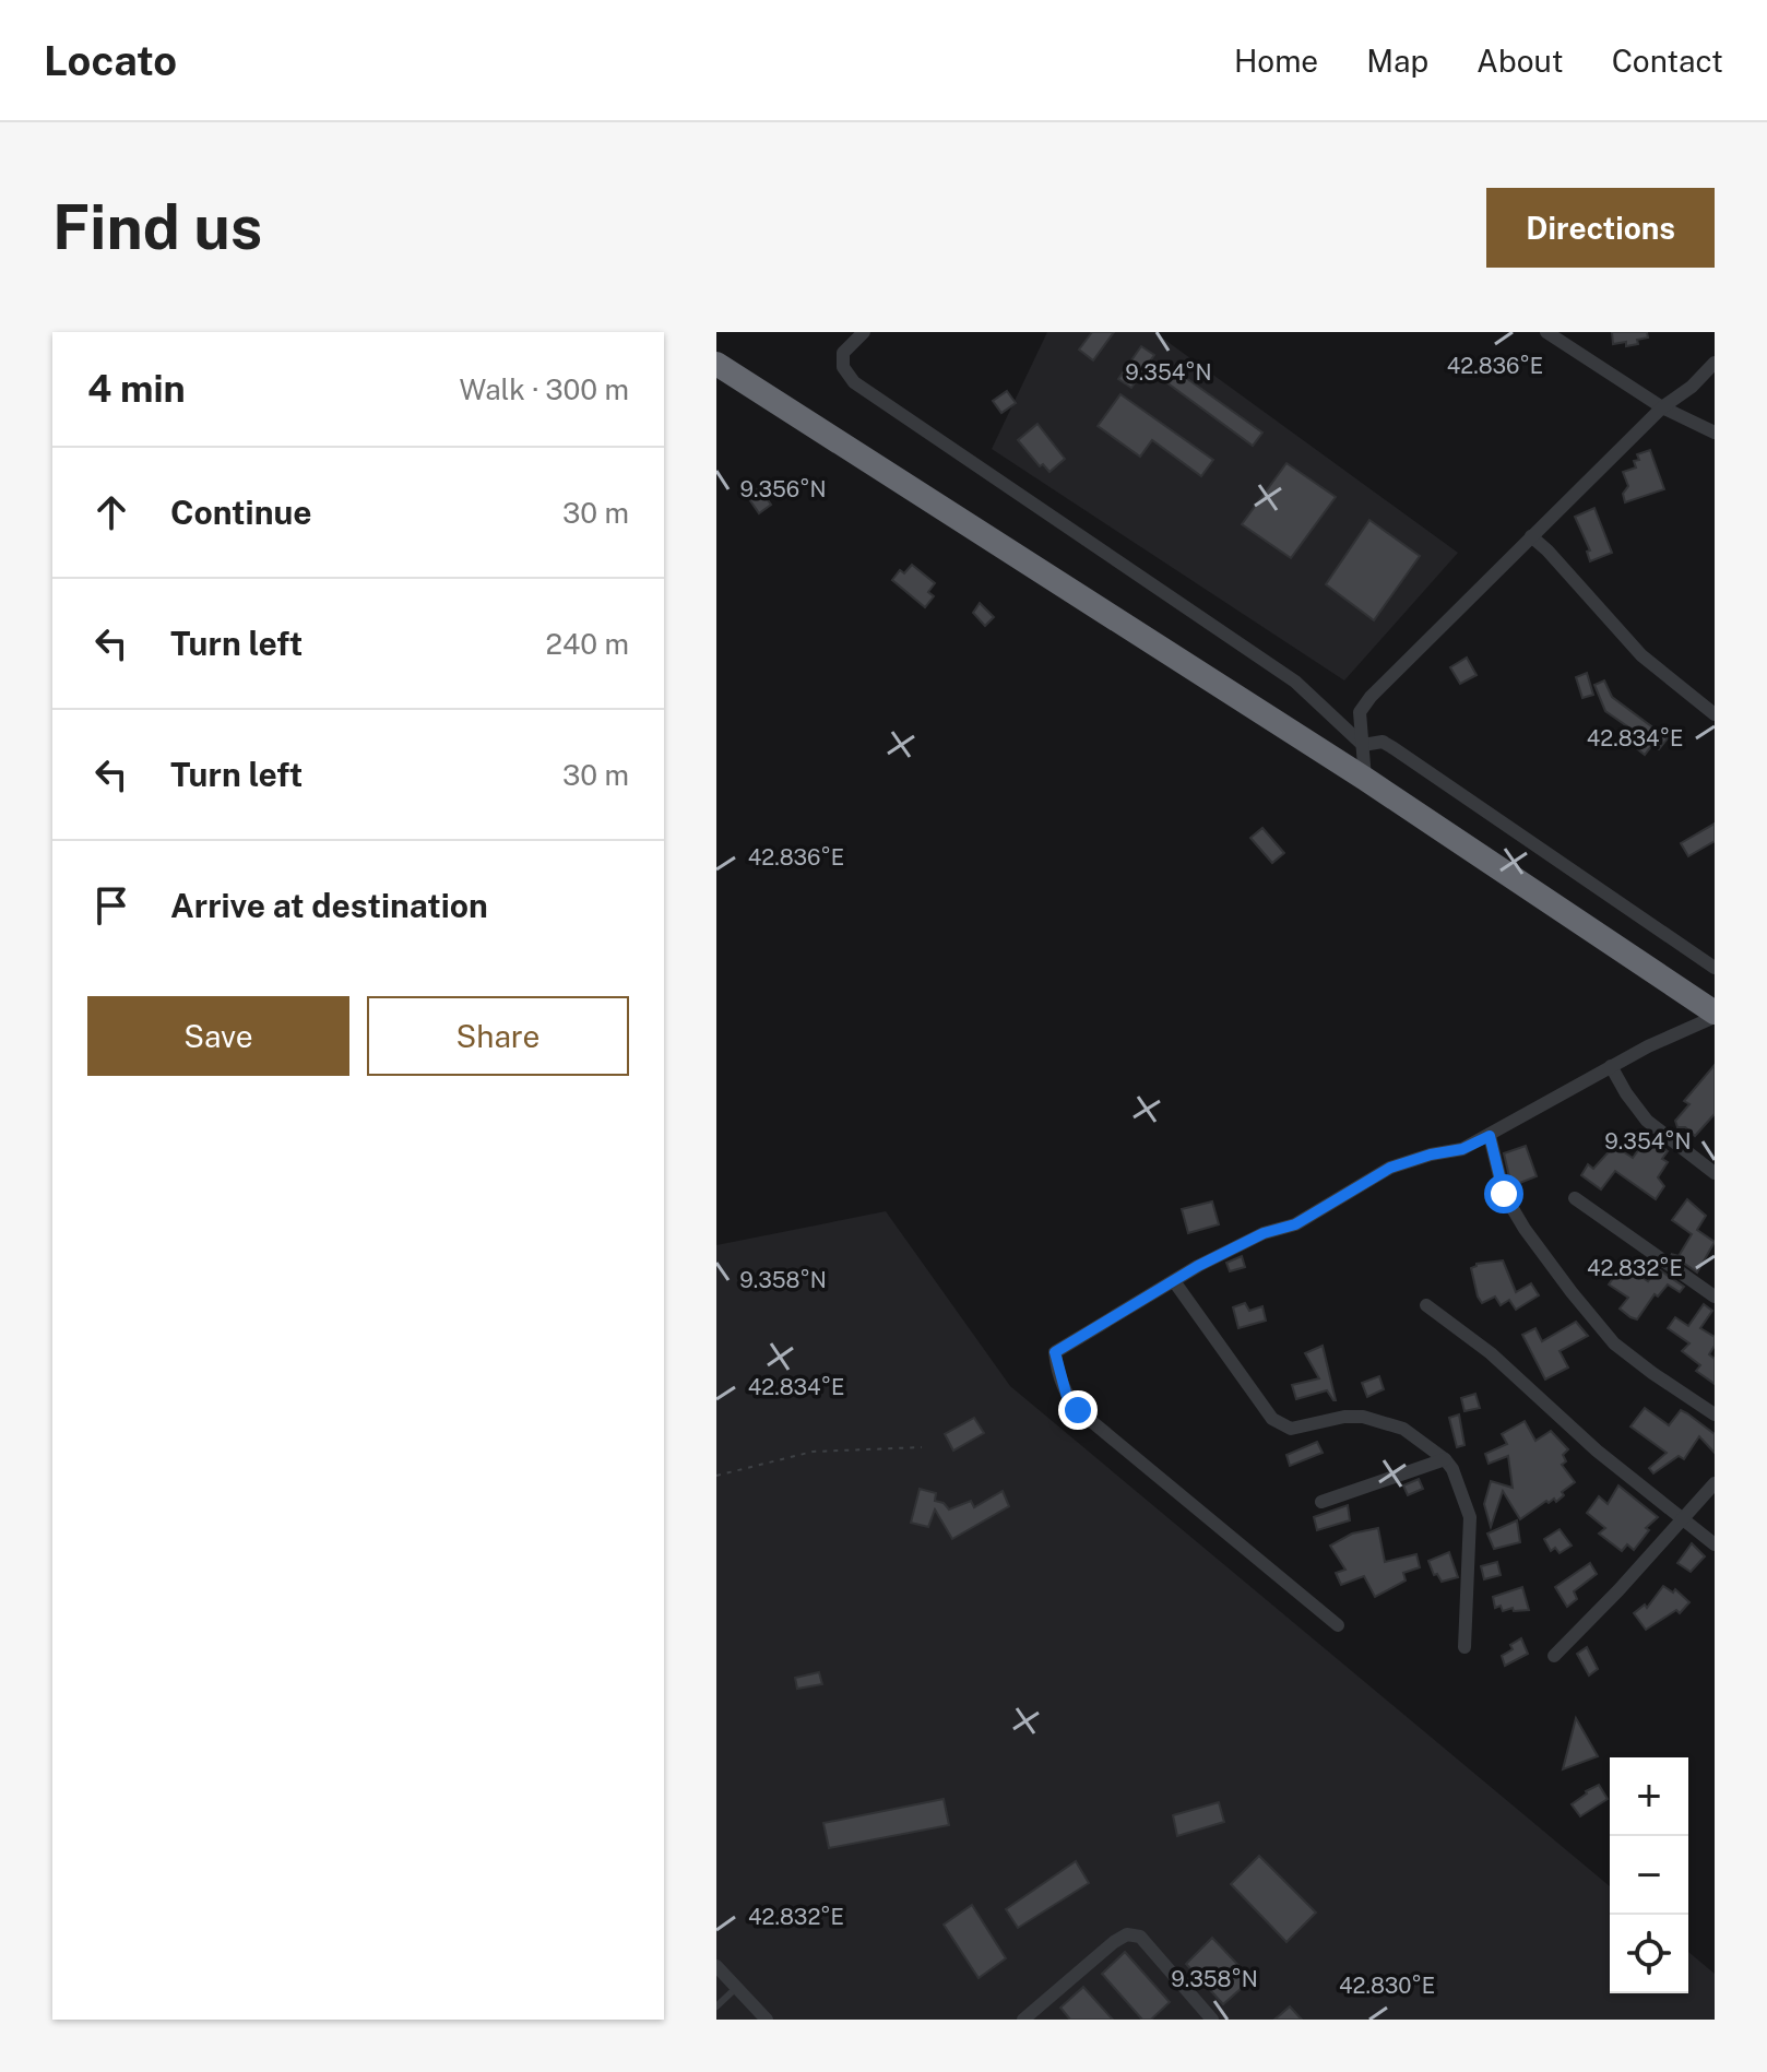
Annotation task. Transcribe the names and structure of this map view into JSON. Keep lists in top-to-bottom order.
{
  "page": {
    "header": "Locato",
    "nav": [
      "Home",
      "Map",
      "About",
      "Contact"
    ],
    "buttons": [
      "Directions",
      ["Save", "Share"]
    ],
    "title": "Find us",
    "heading": ["4 min", "Walk · 300 m"],
    "list": [
      ["Continue", "30 m"],
      ["Turn left", "240 m"],
      ["Turn left", "30 m"],
      "Arrive at destination"
    ],
    "map_buttons": ["+", "−"]
  },
  "coordinates": [
    "42.836°E",
    "9.354°N",
    "9.356°N",
    "42.834°E",
    "42.832°E",
    "9.358°N",
    "42.830°E"
  ]
}
